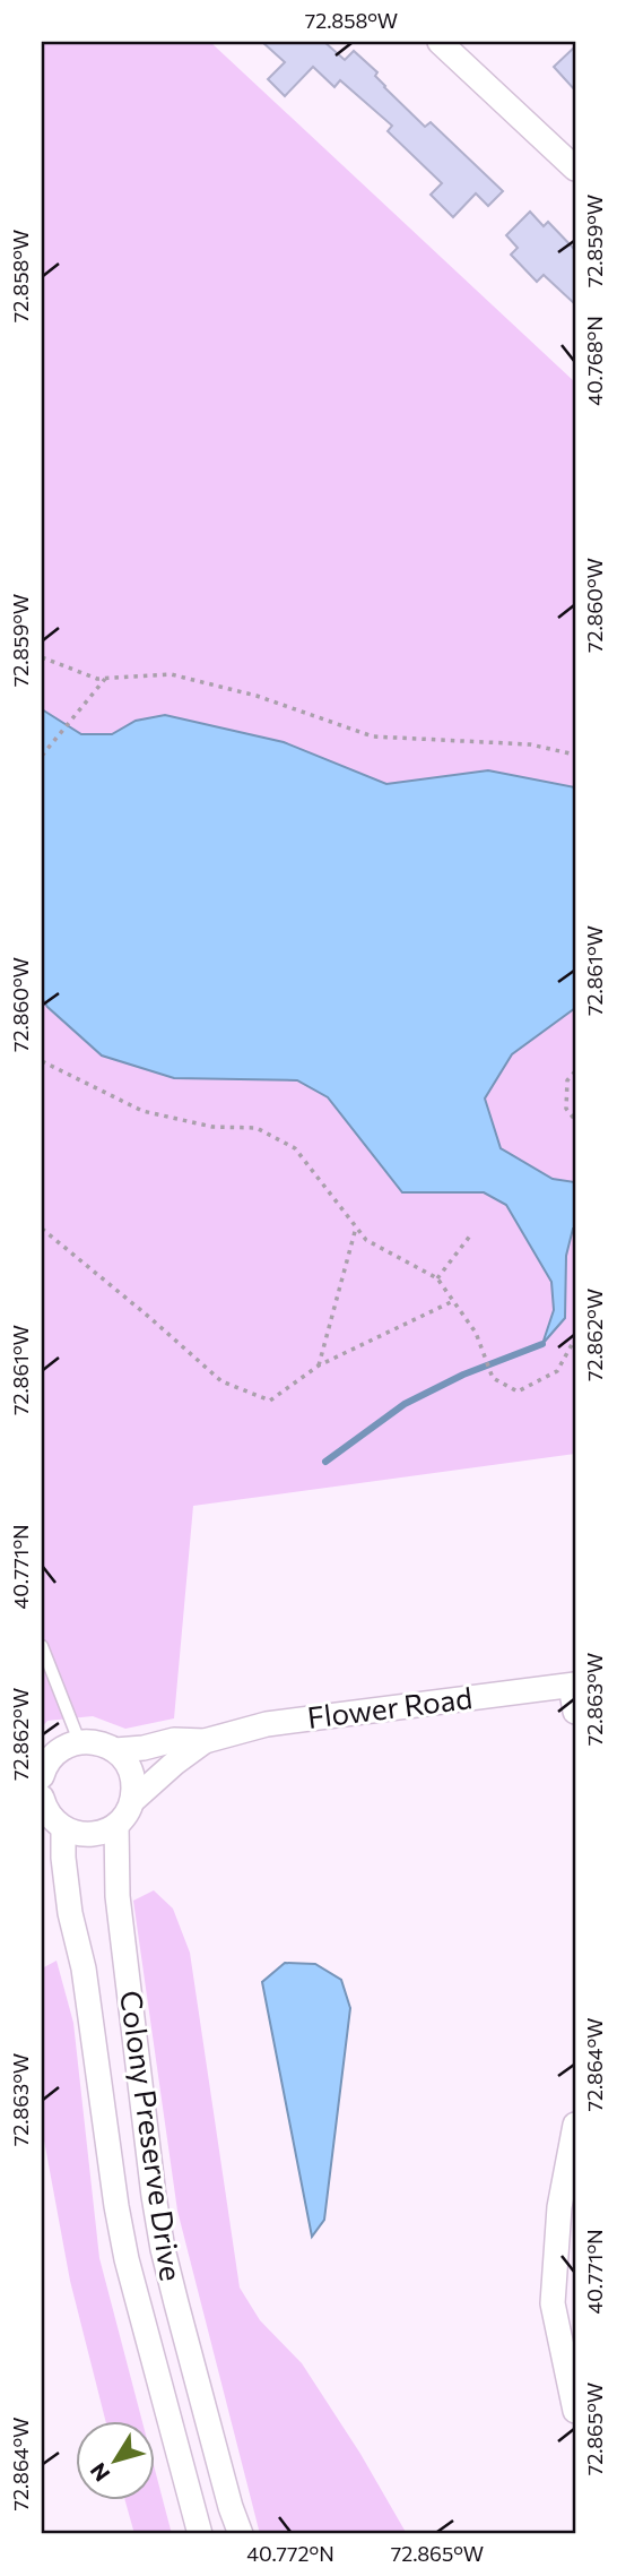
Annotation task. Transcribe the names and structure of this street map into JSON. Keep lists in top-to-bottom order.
{
  "streets": {
    "street": ["Flower Road", "Colony Preserve Drive"]
  },
  "crossings": [
    ["Flower Road", "Colony Preserve Drive"]
  ],
  "north": "bottom left",
  "coordinates": [
    "72.858°W",
    "72.859°W",
    "40.768°N",
    "72.860°W",
    "72.861°W",
    "72.862°W",
    "40.771°N",
    "72.863°W",
    "72.864°W",
    "72.865°W",
    "40.772°N"
  ]
}
